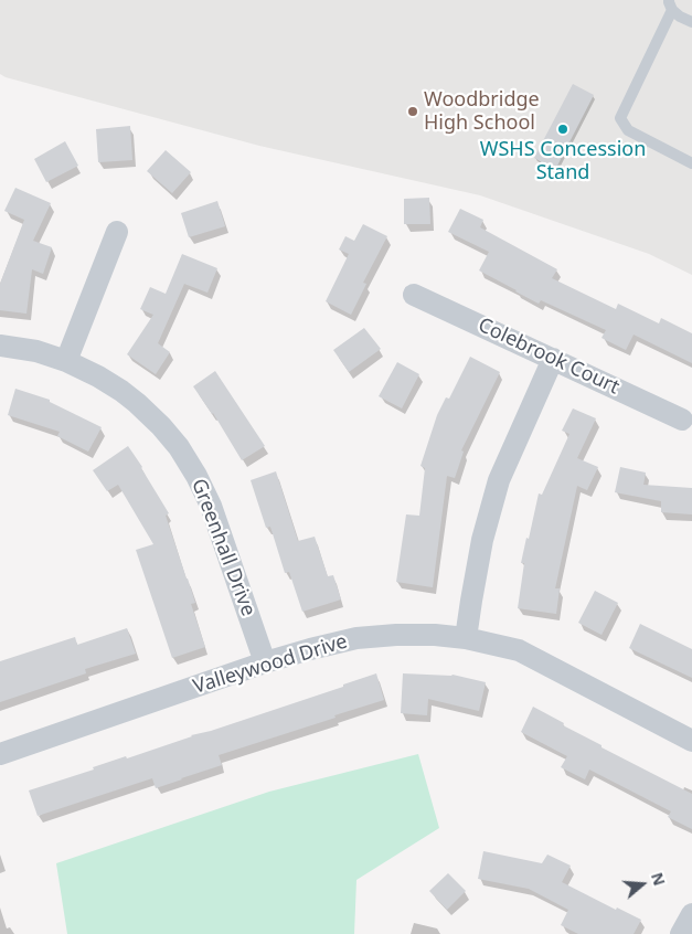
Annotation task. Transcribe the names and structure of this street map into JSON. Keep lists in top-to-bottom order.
{
  "streets": {
    "street": ["Colebrook Court", "Greenhall Drive", "Valleywood Drive"]
  },
  "crossings": [
    ["Greenhall Drive", "Valleywood Drive"]
  ],
  "places": ["Woodbridge High School", "WSHS Concession Stand"],
  "north": "right"
}
